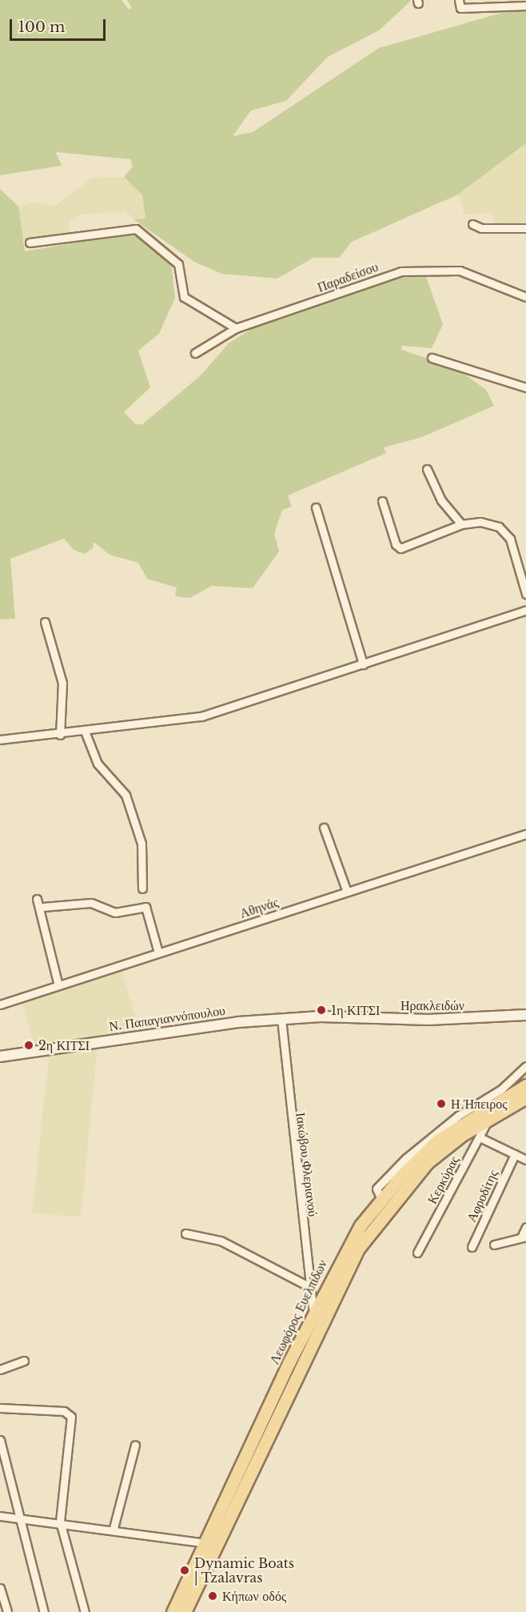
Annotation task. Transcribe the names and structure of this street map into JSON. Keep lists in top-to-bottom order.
{
  "streets": {
    "main road": ["Λεωφόρος Ευελπίδων"],
    "street": [
      "Παραδείσου",
      "Αθηνάς",
      "Ηρακλειδών",
      "Ν. Παπαγιαννόπουλου",
      "Ιακώβου Φλεριανού",
      "Κερκύρας",
      "Αφροδίτης"
    ]
  },
  "crossings": [
    ["Ηρακλειδών", "Ν. Παπαγιαννόπουλου"],
    ["Ηρακλειδών", "Ιακώβου Φλεριανού"],
    ["Ν. Παπαγιαννόπουλου", "Ιακώβου Φλεριανού"],
    ["Ιακώβου Φλεριανού", "Λεωφόρος Ευελπίδων"],
    ["Κερκύρας", "Λεωφόρος Ευελπίδων"]
  ],
  "places": [
    "1η ΚΙΤΣΙ",
    "2η ΚΙΤΣΙ",
    "Η Ήπειρος",
    "Dynamic Boats | Tzalavras",
    "Κήπων οδός"
  ],
  "scale_bar": "100 m"
}
